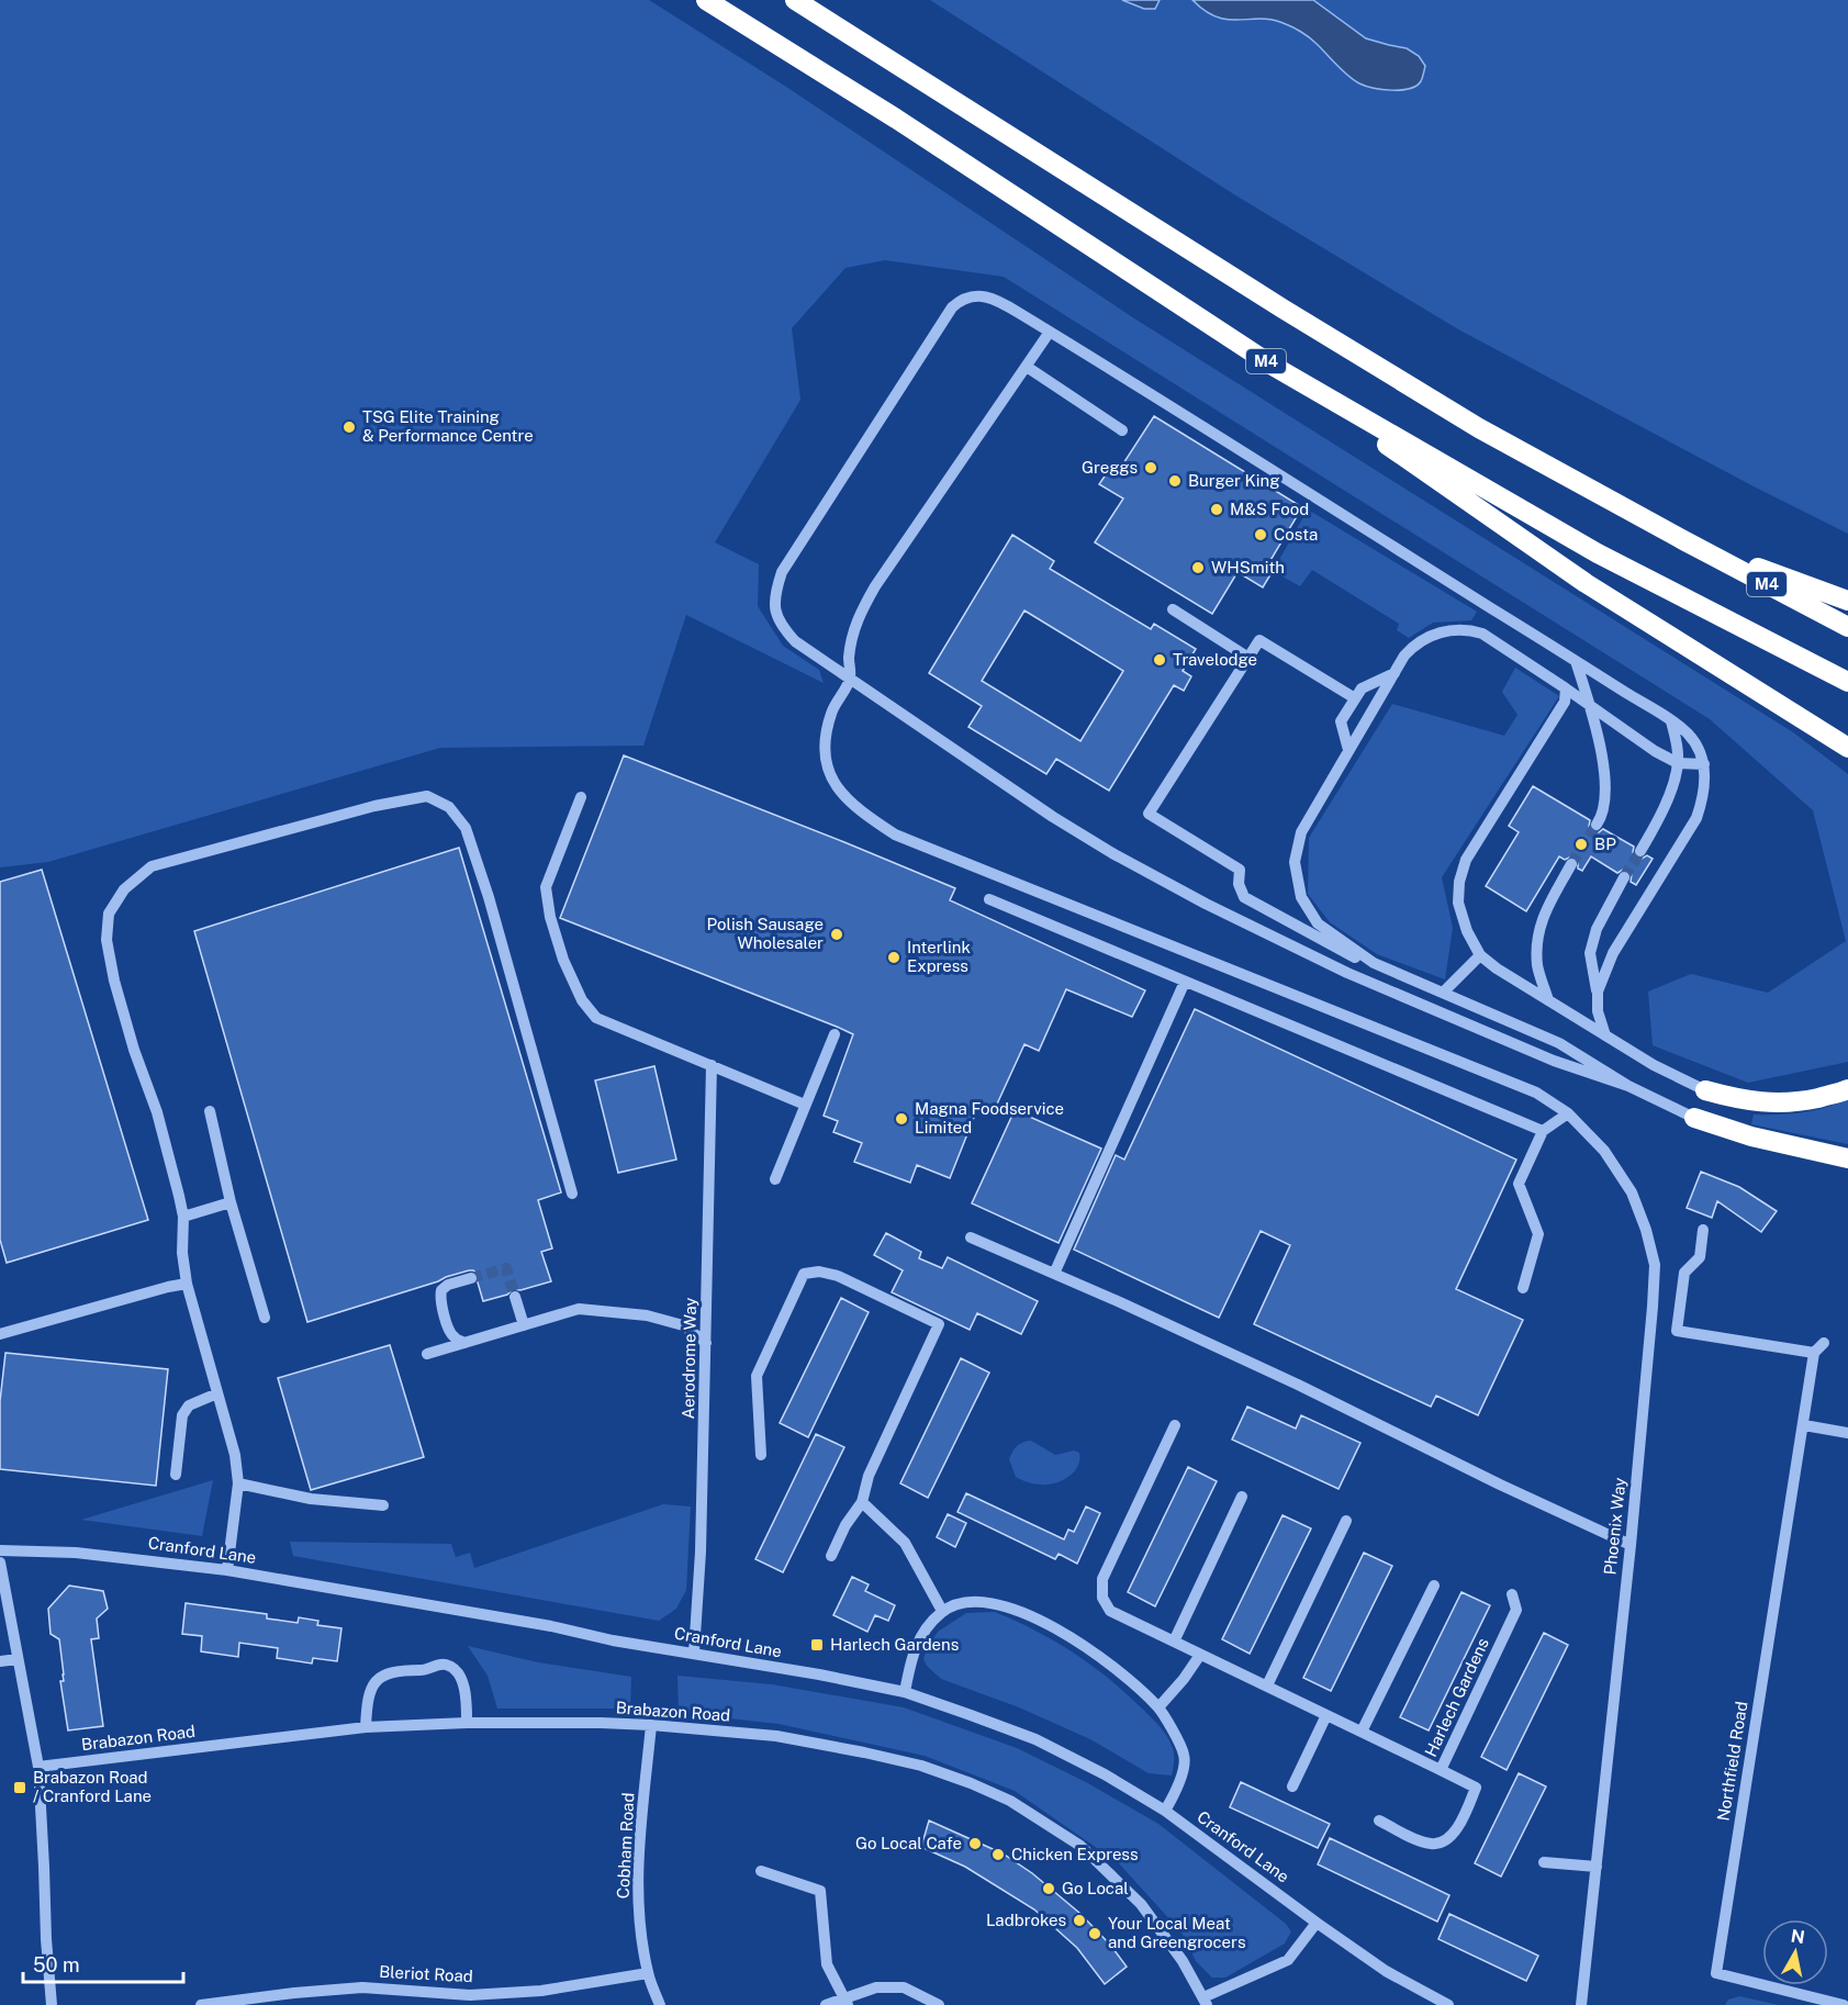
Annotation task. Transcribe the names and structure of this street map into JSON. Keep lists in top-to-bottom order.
{
  "streets": {
    "highway": ["M4"],
    "street": [
      "Aerodrome Way",
      "Phoenix Way",
      "Cranford Lane",
      "Harlech Gardens",
      "Brabazon Road",
      "Northfield Road",
      "Cobham Road",
      "Bleriot Road"
    ]
  },
  "crossings": [
    ["Aerodrome Way", "Cranford Lane"],
    ["Brabazon Road", "Cobham Road"],
    ["Cobham Road", "Bleriot Road"]
  ],
  "places": {
    "other": [
      "TSG Elite Training & Performance Centre",
      "Greggs",
      "Burger King",
      "M&S Food",
      "Costa",
      "WHSmith",
      "Travelodge",
      "BP",
      "Polish Sausage Wholesaler",
      "Interlink Express",
      "Magna Foodservice Limited",
      "Go Local Cafe",
      "Chicken Express",
      "Go Local",
      "Ladbrokes",
      "Your Local Meat and Greengrocers"
    ],
    "transit": ["Harlech Gardens", "Brabazon Road / Cranford Lane"]
  },
  "scale_bar": "50 m",
  "north": "top"
}
